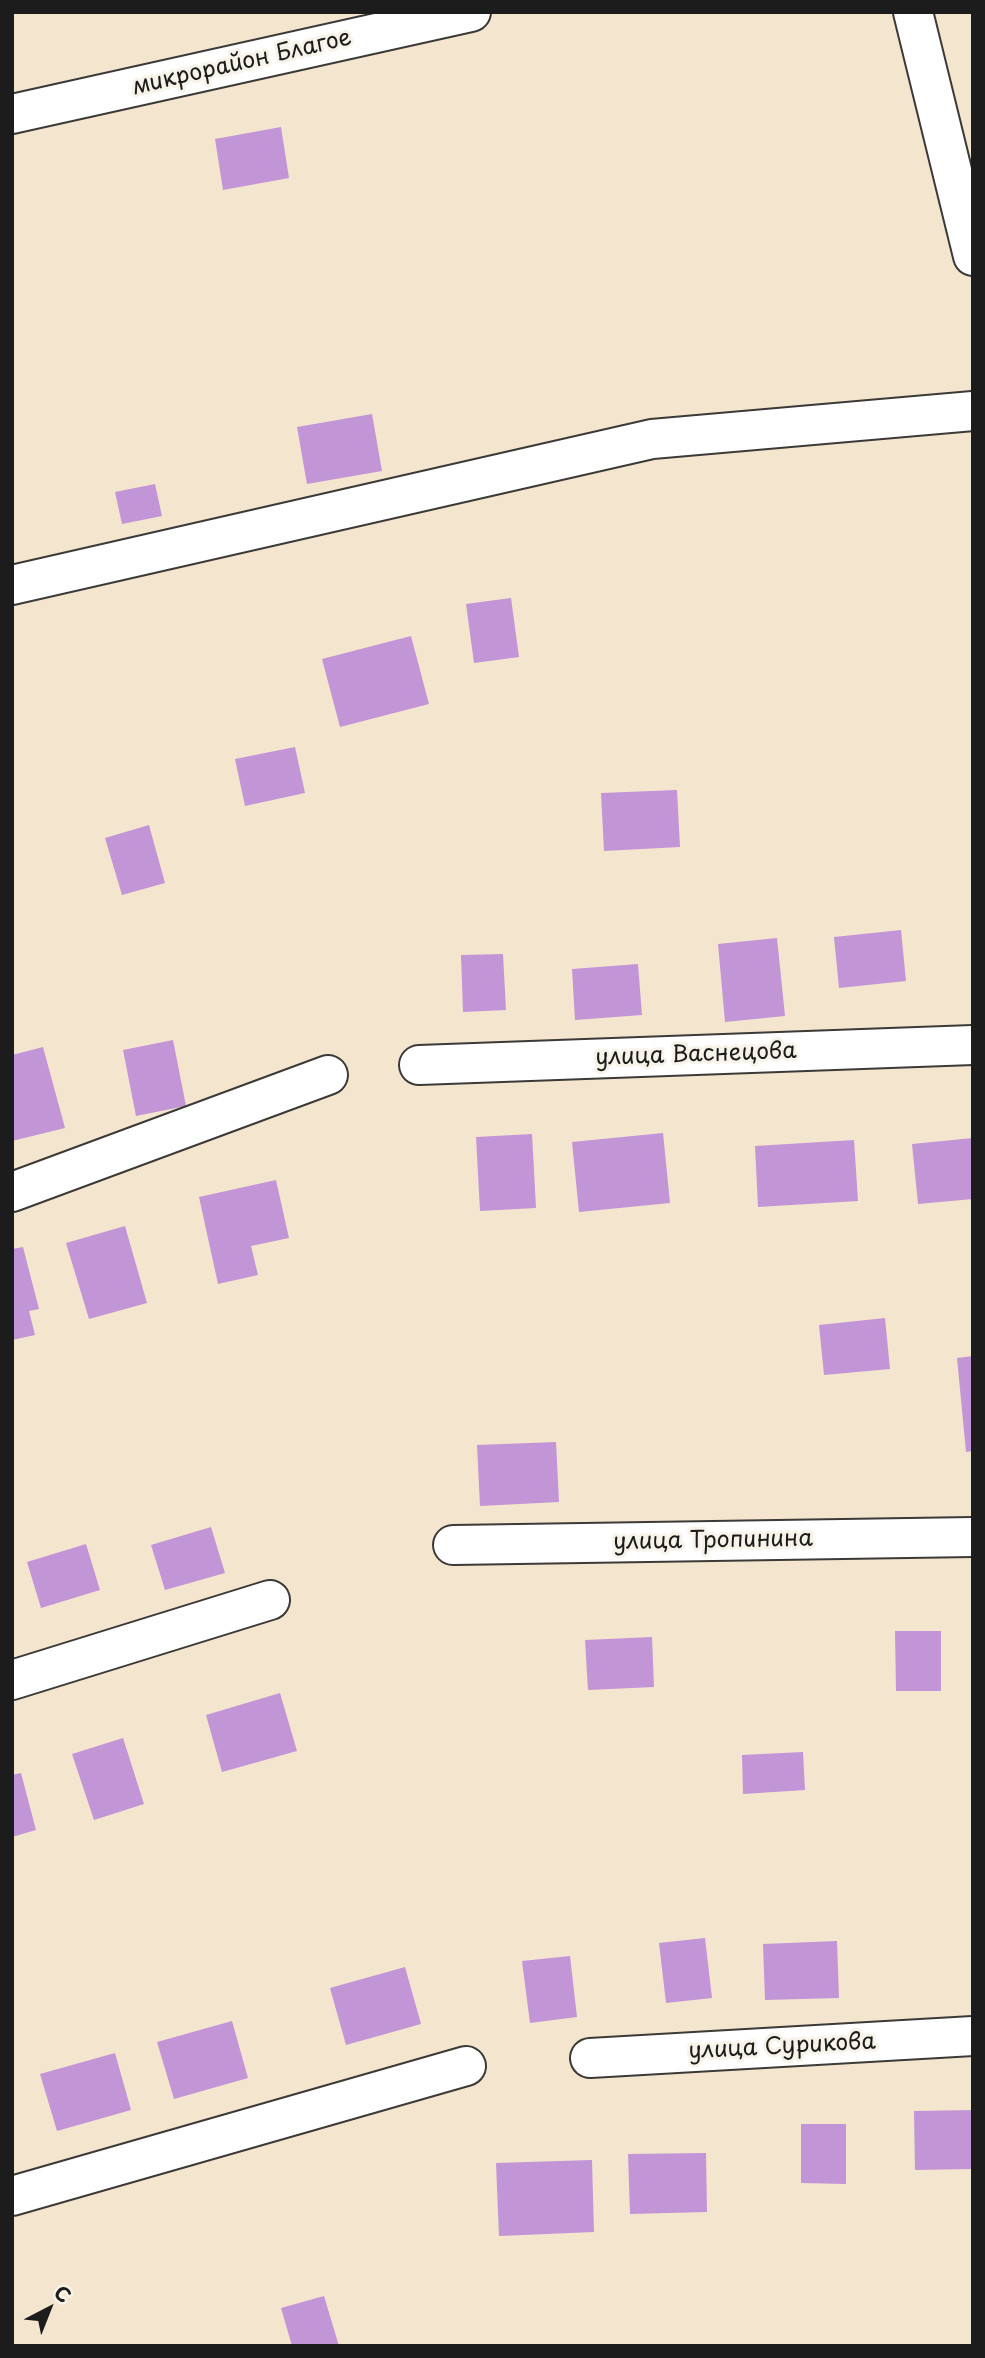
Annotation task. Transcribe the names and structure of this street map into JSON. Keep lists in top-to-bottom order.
{
  "streets": {
    "street": [
      "микрорайон Благое",
      "улица Васнецова",
      "улица Тропинина",
      "улица Сурикова"
    ]
  },
  "north": "top right"
}
